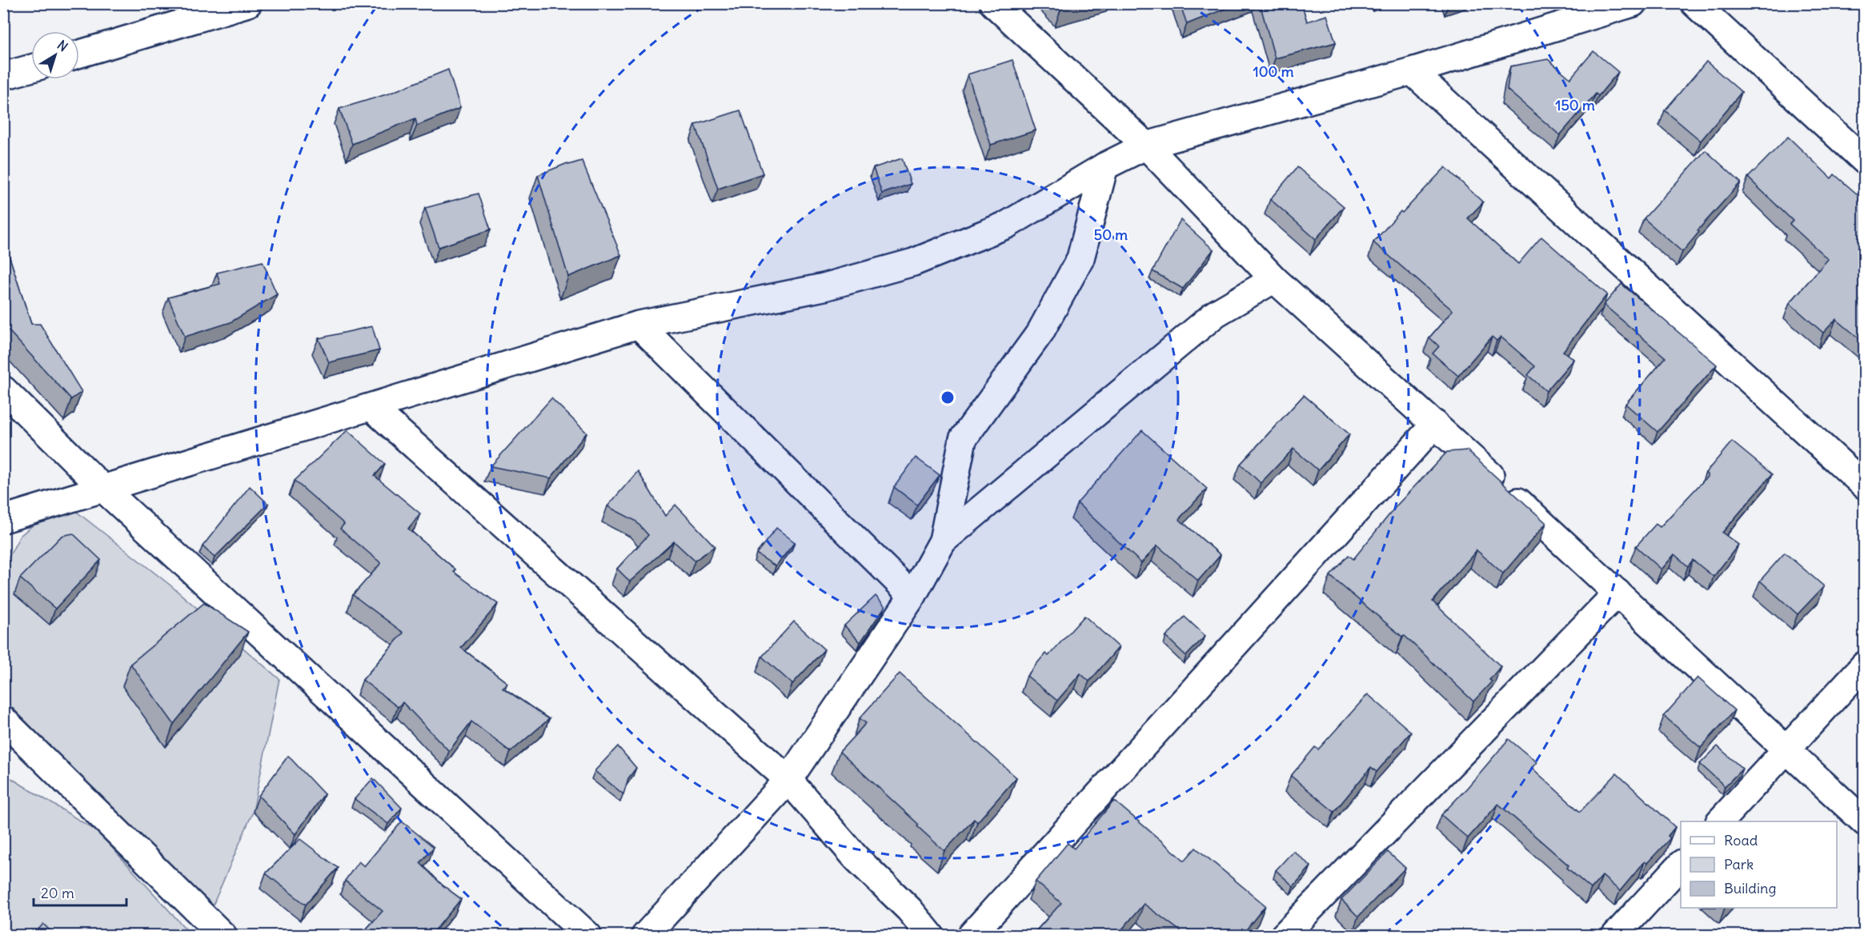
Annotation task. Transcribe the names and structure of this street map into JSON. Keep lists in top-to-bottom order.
{
  "legend": ["Road", "Park", "Building"],
  "scale_bar": "20 m",
  "north": "top right",
  "rings": ["100 m", "150 m", "50 m"]
}
